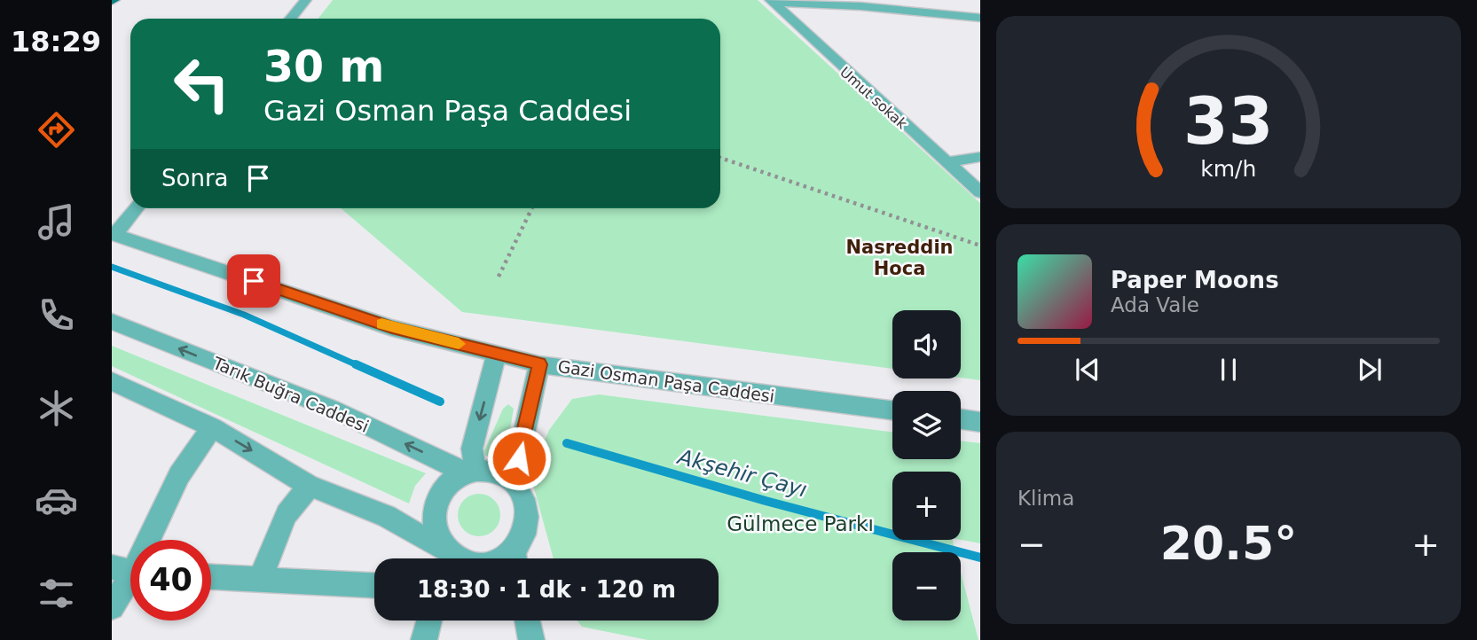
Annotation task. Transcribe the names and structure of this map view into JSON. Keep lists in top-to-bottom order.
{
  "streets": {
    "street": ["Umut sokak", "Gazi Osman Paşa Caddesi", "Tarık Buğra Caddesi"]
  },
  "districts": ["Nasreddin Hoca"],
  "water": ["Akşehir Çayı"],
  "parks": ["Gülmece Parkı"],
  "page": {
    "tabs": "18:29",
    "turn": ["30 m", "Gazi Osman Paşa Caddesi"],
    "then": "Sonra",
    "song": ["Paper Moons", "Ada Vale"],
    "map_buttons": ["+", "−"],
    "tile": "Klima",
    "heat": ["−", "20.5°", "+"],
    "limit": "40",
    "trip": "18:30 · 1 dk · 120 m",
    "gauge": ["33", "km/h"]
  }
}
